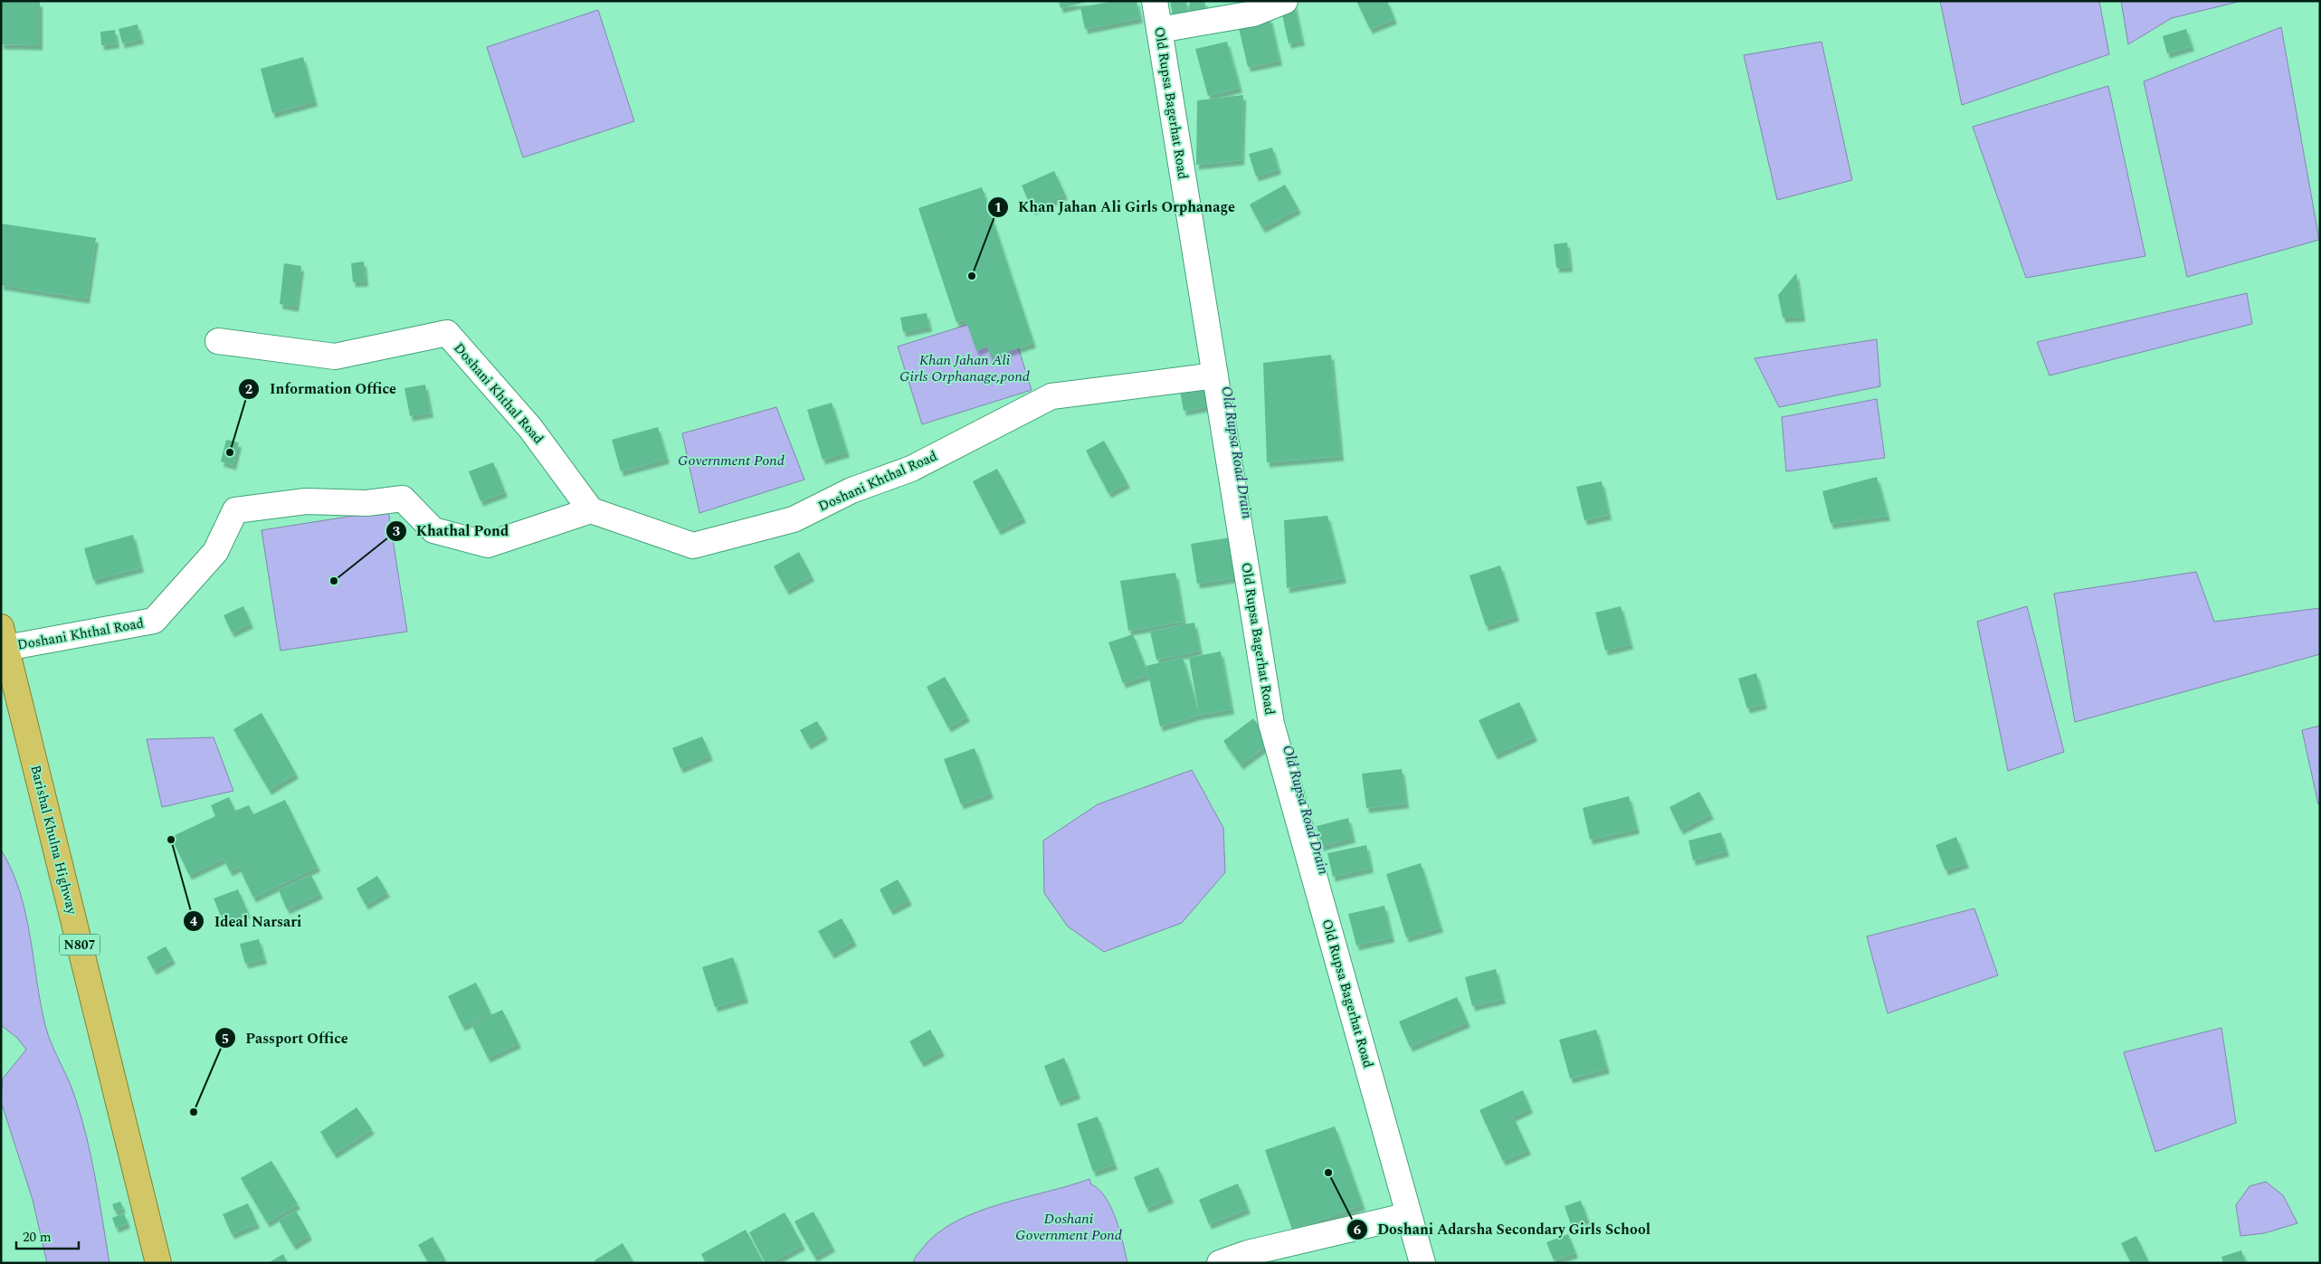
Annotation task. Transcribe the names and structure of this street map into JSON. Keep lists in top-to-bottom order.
{
  "streets": {
    "highway": ["Barishal Khulna Highway", "N807"],
    "street": ["Old Rupsa Bagerhat Road", "Doshani Khthal Road"]
  },
  "crossings": [
    ["Old Rupsa Bagerhat Road", "Doshani Khthal Road"],
    ["Doshani Khthal Road", "Barishal Khulna Highway"]
  ],
  "water": [
    "Khan Jahan Ali Girls Orphanage,pond",
    "Old Rupsa Road Drain",
    "Government Pond",
    "Doshani Government Pond"
  ],
  "places": [
    "Khan Jahan Ali Girls Orphanage",
    "Information Office",
    "Khathal Pond",
    "Ideal Narsari",
    "Passport Office",
    "Doshani Adarsha Secondary Girls School"
  ],
  "scale_bar": "20 m"
}
